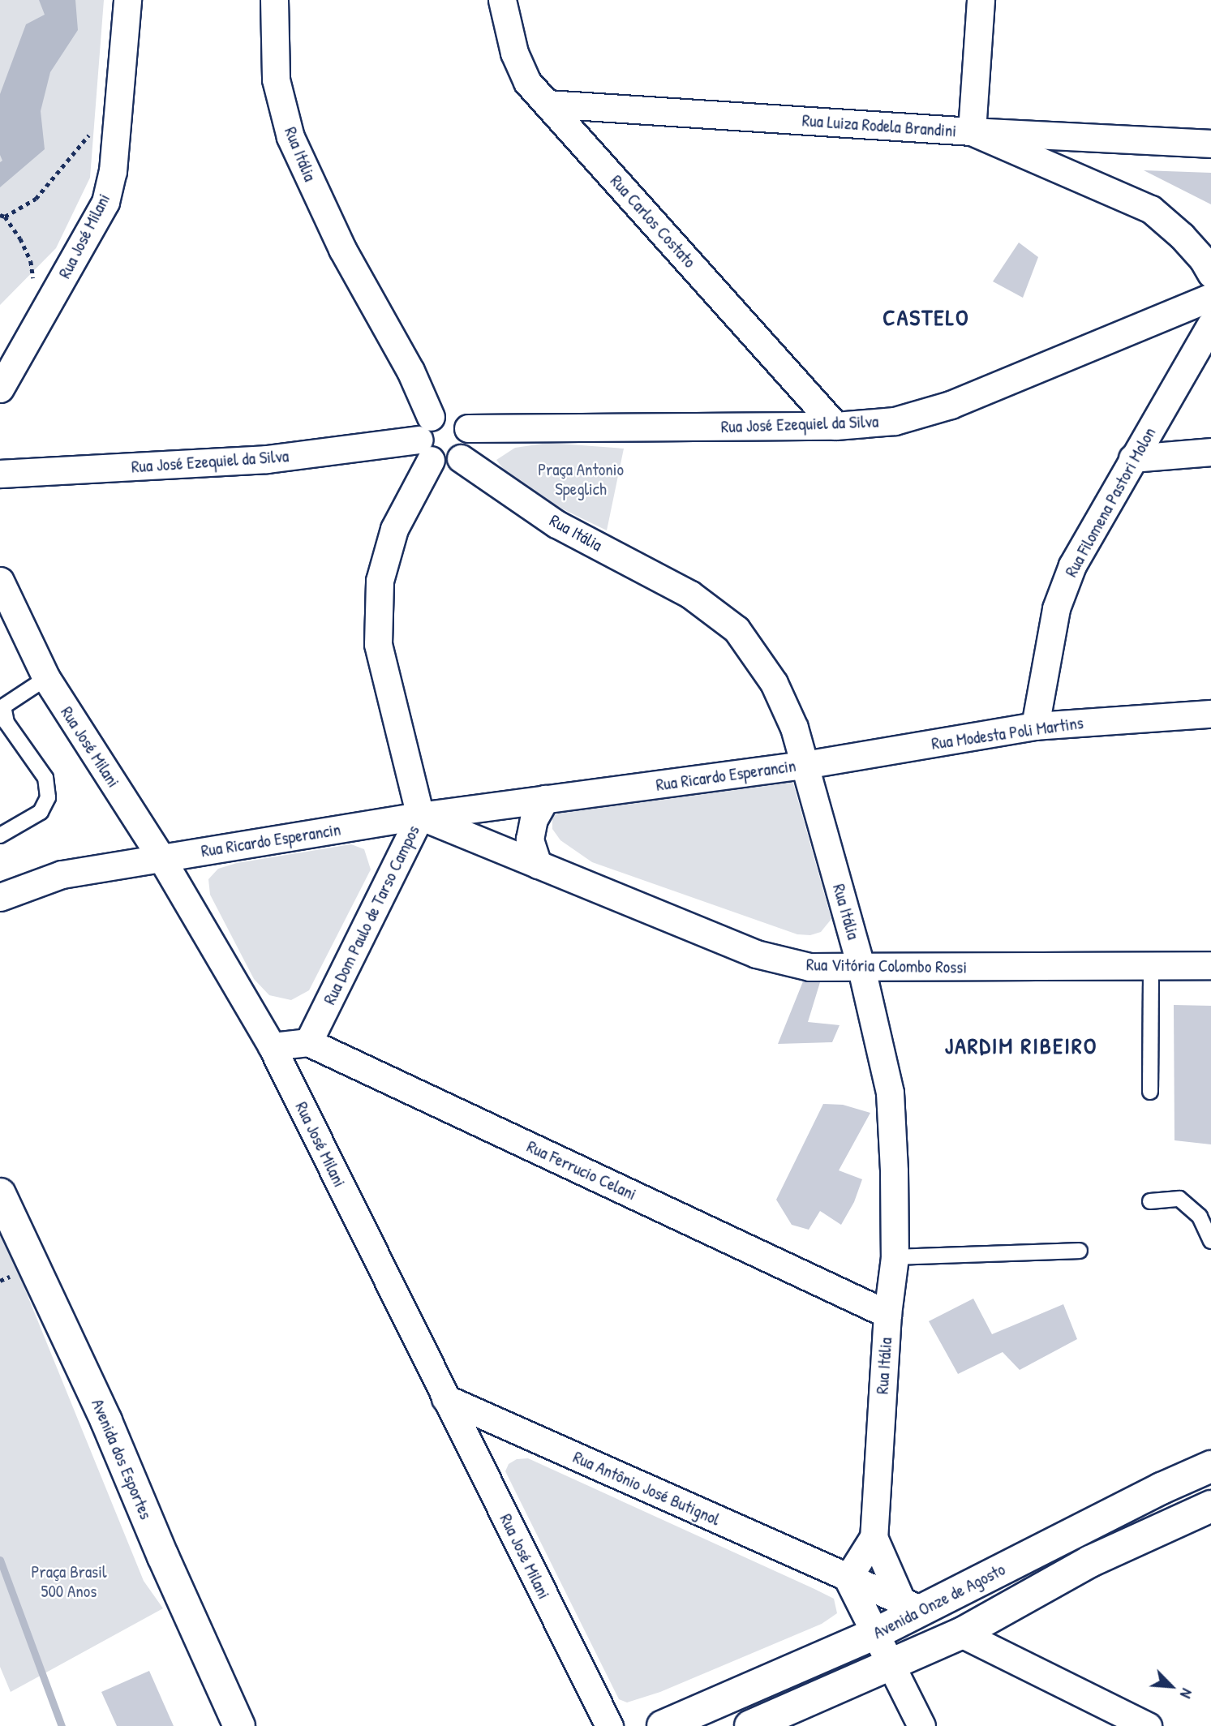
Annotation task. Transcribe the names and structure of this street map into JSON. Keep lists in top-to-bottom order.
{
  "streets": {
    "main road": ["Avenida dos Esportes", "Avenida Onze de Agosto"],
    "street": [
      "Rua Luiza Rodela Brandini",
      "Rua Itália",
      "Rua Carlos Costato",
      "Rua José Milani",
      "Rua José Ezequiel da Silva",
      "Rua Filomena Pastori Molon",
      "Rua Modesta Poli Martins",
      "Rua Ricardo Esperancin",
      "Rua Dom Paulo de Tarso Campos",
      "Rua Vitória Colombo Rossi",
      "Rua Ferrucio Celani",
      "Rua Antônio José Butignol"
    ]
  },
  "crossings": [
    ["Rua Luiza Rodela Brandini", "Rua Carlos Costato"],
    ["Rua Itália", "Rua José Ezequiel da Silva"],
    ["Rua Itália", "Rua Modesta Poli Martins"],
    ["Rua Itália", "Rua Ricardo Esperancin"],
    ["Rua Itália", "Rua Dom Paulo de Tarso Campos"],
    ["Rua Itália", "Rua Vitória Colombo Rossi"],
    ["Rua Itália", "Rua Ferrucio Celani"],
    ["Rua Carlos Costato", "Rua José Ezequiel da Silva"],
    ["Rua José Milani", "Rua Ricardo Esperancin"],
    ["Rua José Milani", "Rua Antônio José Butignol"],
    ["Rua José Ezequiel da Silva", "Rua Dom Paulo de Tarso Campos"],
    ["Rua Filomena Pastori Molon", "Rua Modesta Poli Martins"],
    ["Rua Modesta Poli Martins", "Rua Ricardo Esperancin"],
    ["Rua Ricardo Esperancin", "Rua Dom Paulo de Tarso Campos"],
    ["Rua Ricardo Esperancin", "Rua Vitória Colombo Rossi"],
    ["Rua Dom Paulo de Tarso Campos", "Rua Vitória Colombo Rossi"],
    ["Rua Dom Paulo de Tarso Campos", "Rua Ferrucio Celani"],
    ["Rua Antônio José Butignol", "Avenida Onze de Agosto"]
  ],
  "districts": ["CASTELO", "JARDIM RIBEIRO"],
  "parks": ["Praça Antonio Speglich", "Praça Brasil 500 Anos"],
  "north": "bottom right"
}
